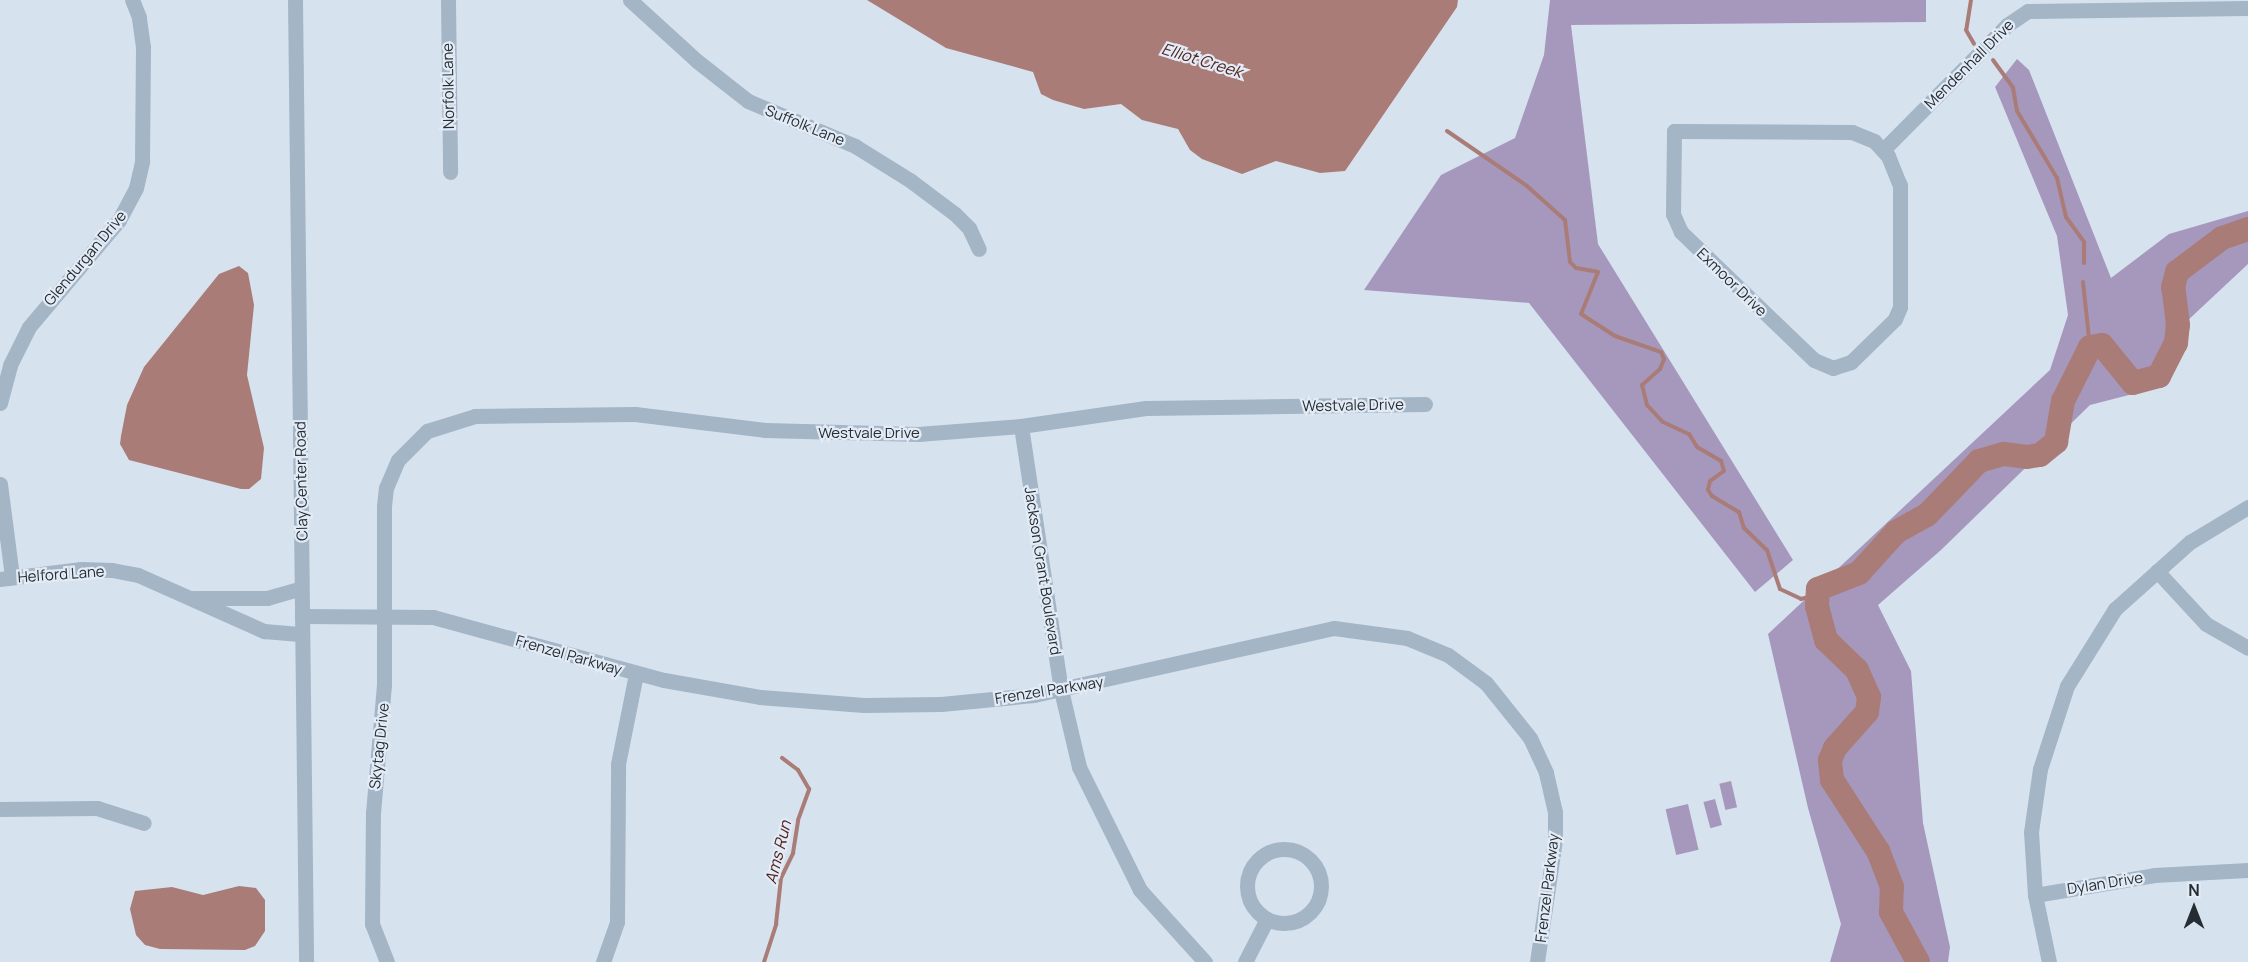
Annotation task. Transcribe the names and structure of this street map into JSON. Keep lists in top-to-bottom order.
{
  "streets": {
    "street": [
      "Mendenhall Drive",
      "Norfolk Lane",
      "Suffolk Lane",
      "Glendurgan Drive",
      "Exmoor Drive",
      "Westvale Drive",
      "Clay Center Road",
      "Jackson Grant Boulevard",
      "Helford Lane",
      "Frenzel Parkway",
      "Skytag Drive",
      "Dylan Drive"
    ]
  },
  "crossings": [
    ["Mendenhall Drive", "Exmoor Drive"],
    ["Westvale Drive", "Jackson Grant Boulevard"],
    ["Westvale Drive", "Skytag Drive"],
    ["Clay Center Road", "Helford Lane"],
    ["Clay Center Road", "Frenzel Parkway"],
    ["Jackson Grant Boulevard", "Frenzel Parkway"],
    ["Frenzel Parkway", "Skytag Drive"]
  ],
  "water": ["Elliot Creek", "Ams Run"],
  "north": "top"
}
